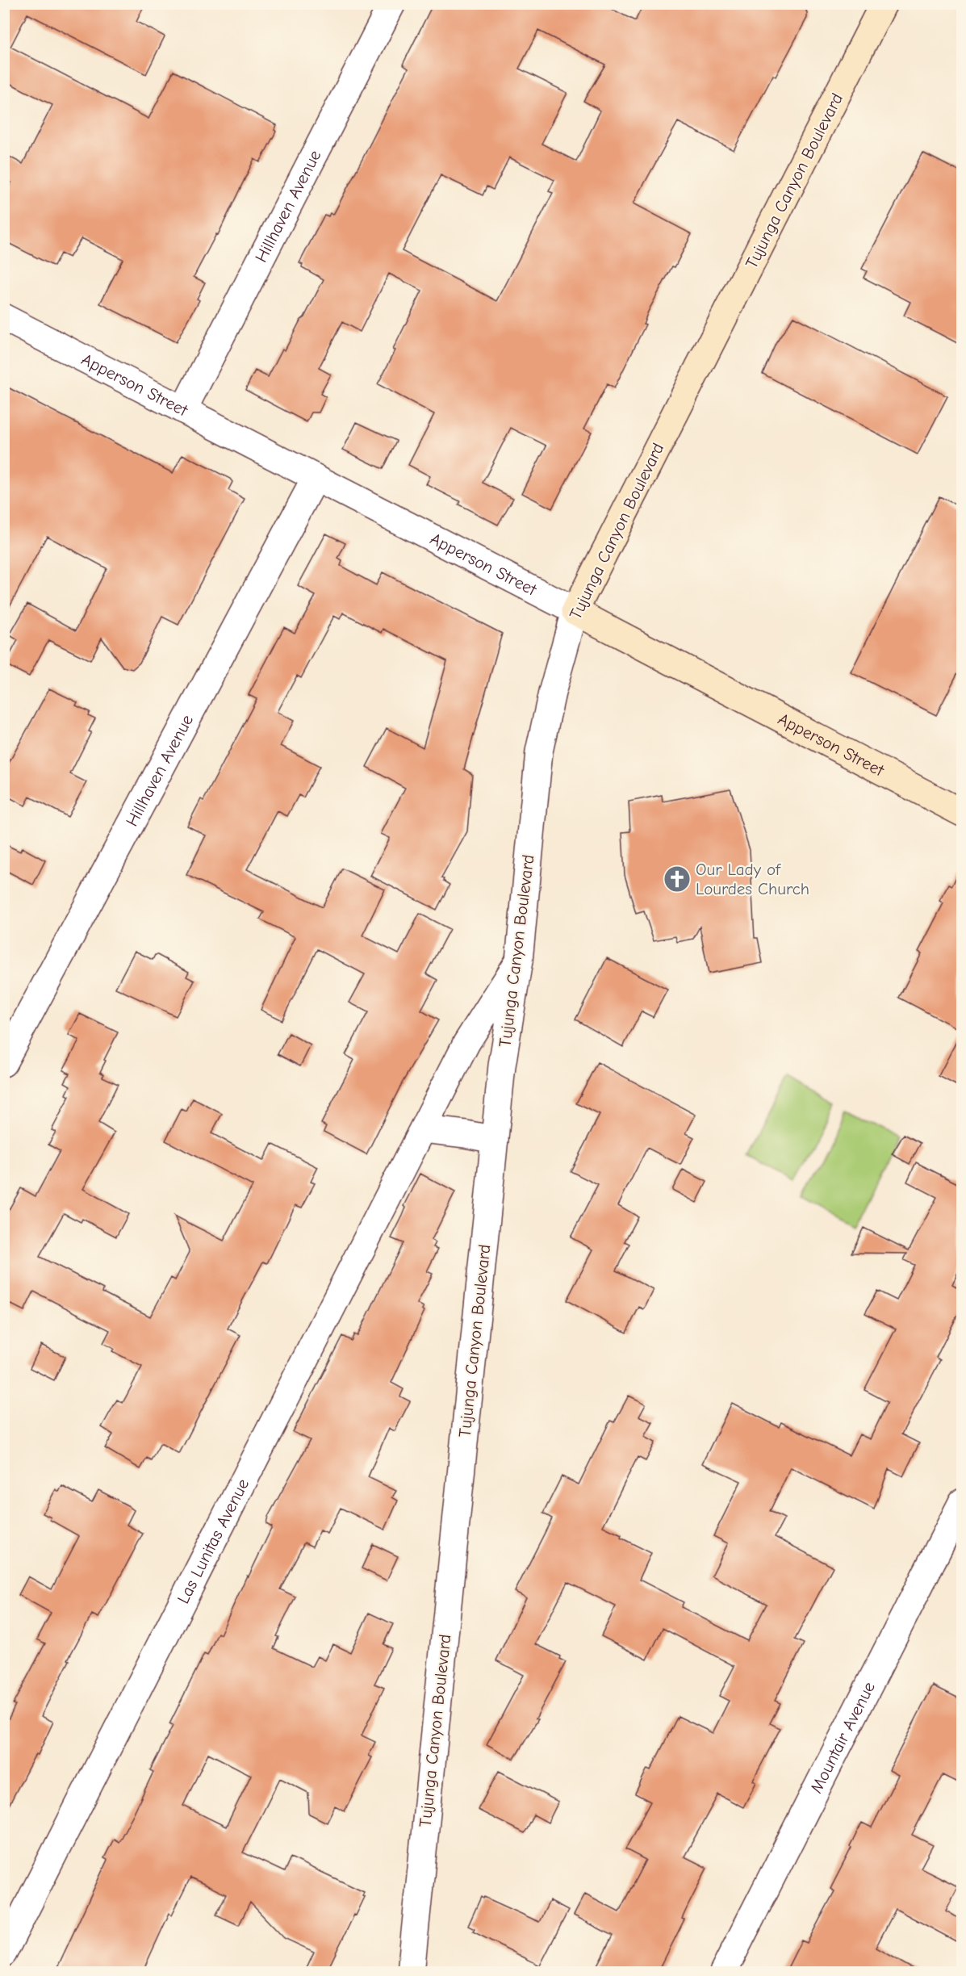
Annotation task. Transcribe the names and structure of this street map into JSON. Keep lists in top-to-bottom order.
{
  "streets": {
    "main road": ["Tujunga Canyon Boulevard", "Apperson Street"],
    "street": ["Hillhaven Avenue", "Las Lunitas Avenue", "Mountair Avenue"]
  },
  "crossings": [
    ["Tujunga Canyon Boulevard", "Apperson Street"],
    ["Tujunga Canyon Boulevard", "Las Lunitas Avenue"],
    ["Hillhaven Avenue", "Apperson Street"]
  ],
  "places": {
    "church": ["Our Lady of Lourdes Church"]
  }
}
